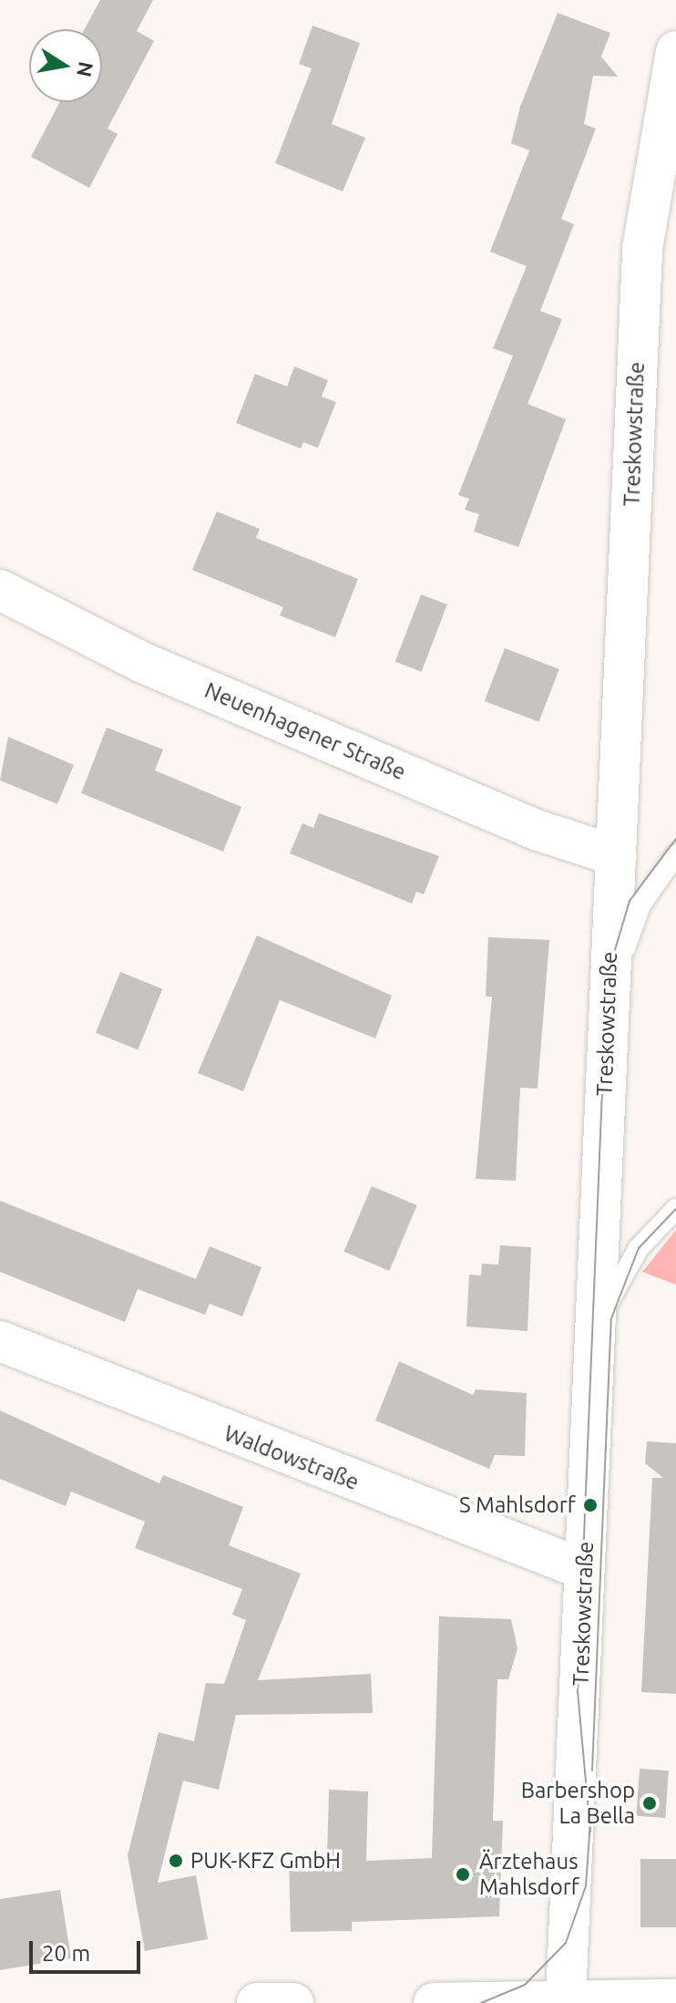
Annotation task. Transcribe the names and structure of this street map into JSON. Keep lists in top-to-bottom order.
{
  "streets": {
    "street": ["Treskowstraße", "Neuenhagener Straße", "Waldowstraße"]
  },
  "crossings": [
    ["Treskowstraße", "Neuenhagener Straße"],
    ["Treskowstraße", "Waldowstraße"]
  ],
  "places": [
    "S Mahlsdorf",
    "Barbershop La Bella",
    "PUK-KFZ GmbH",
    "Ärztehaus Mahlsdorf"
  ],
  "scale_bar": "20 m",
  "north": "right"
}
